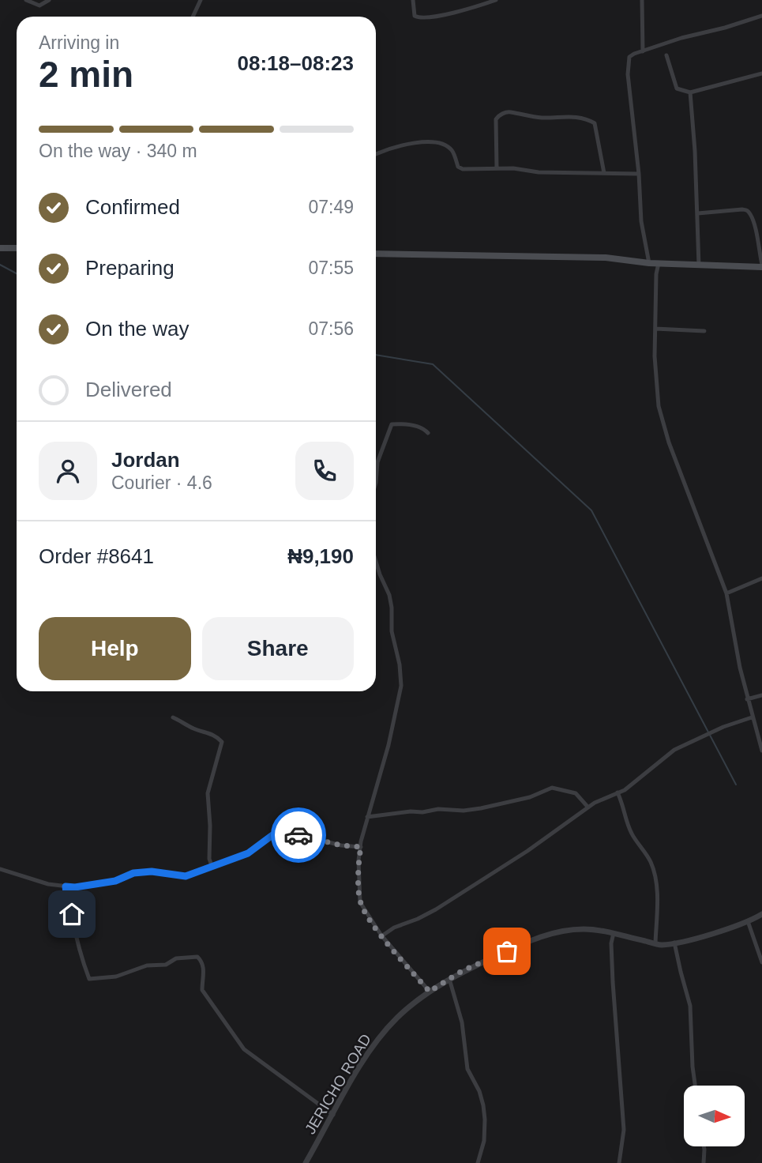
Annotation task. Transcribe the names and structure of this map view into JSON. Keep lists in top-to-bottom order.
{
  "streets": {
    "street": ["JERICHO ROAD"]
  },
  "north": "right",
  "page": {
    "heading": ["2 min", "Arriving in", "08:18–08:23"],
    "panel": [
      "Jordan",
      "Courier · 4.6",
      "Order #8641",
      "₦9,190"
    ],
    "bar": "On the way · 340 m",
    "list": [
      ["Confirmed", "07:49"],
      ["Preparing", "07:55"],
      ["On the way", "07:56"],
      "Delivered"
    ],
    "buttons": ["Help", "Share"]
  }
}
